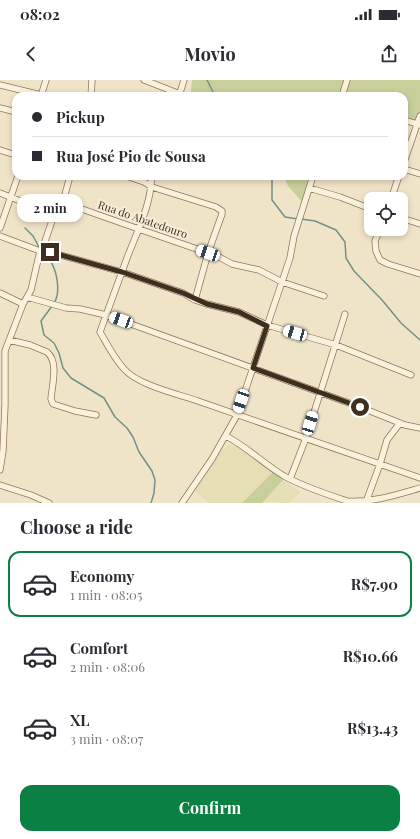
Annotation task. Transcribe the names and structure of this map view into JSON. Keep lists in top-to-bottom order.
{
  "streets": {
    "street": ["Rua do Abatedouro"]
  },
  "page": {
    "status": "08:02",
    "header": "Movio",
    "banner": ["Pickup", "Rua José Pio de Sousa"],
    "bubble": "2 min",
    "heading": "Choose a ride",
    "list": [
      {
        "name": "Economy",
        "note": "1 min · 08:05",
        "value": "R$7.90"
      },
      {
        "name": "Comfort",
        "note": "2 min · 08:06",
        "value": "R$10.66"
      },
      {
        "name": "XL",
        "note": "3 min · 08:07",
        "value": "R$13.43"
      }
    ],
    "buttons": "Confirm"
  }
}
